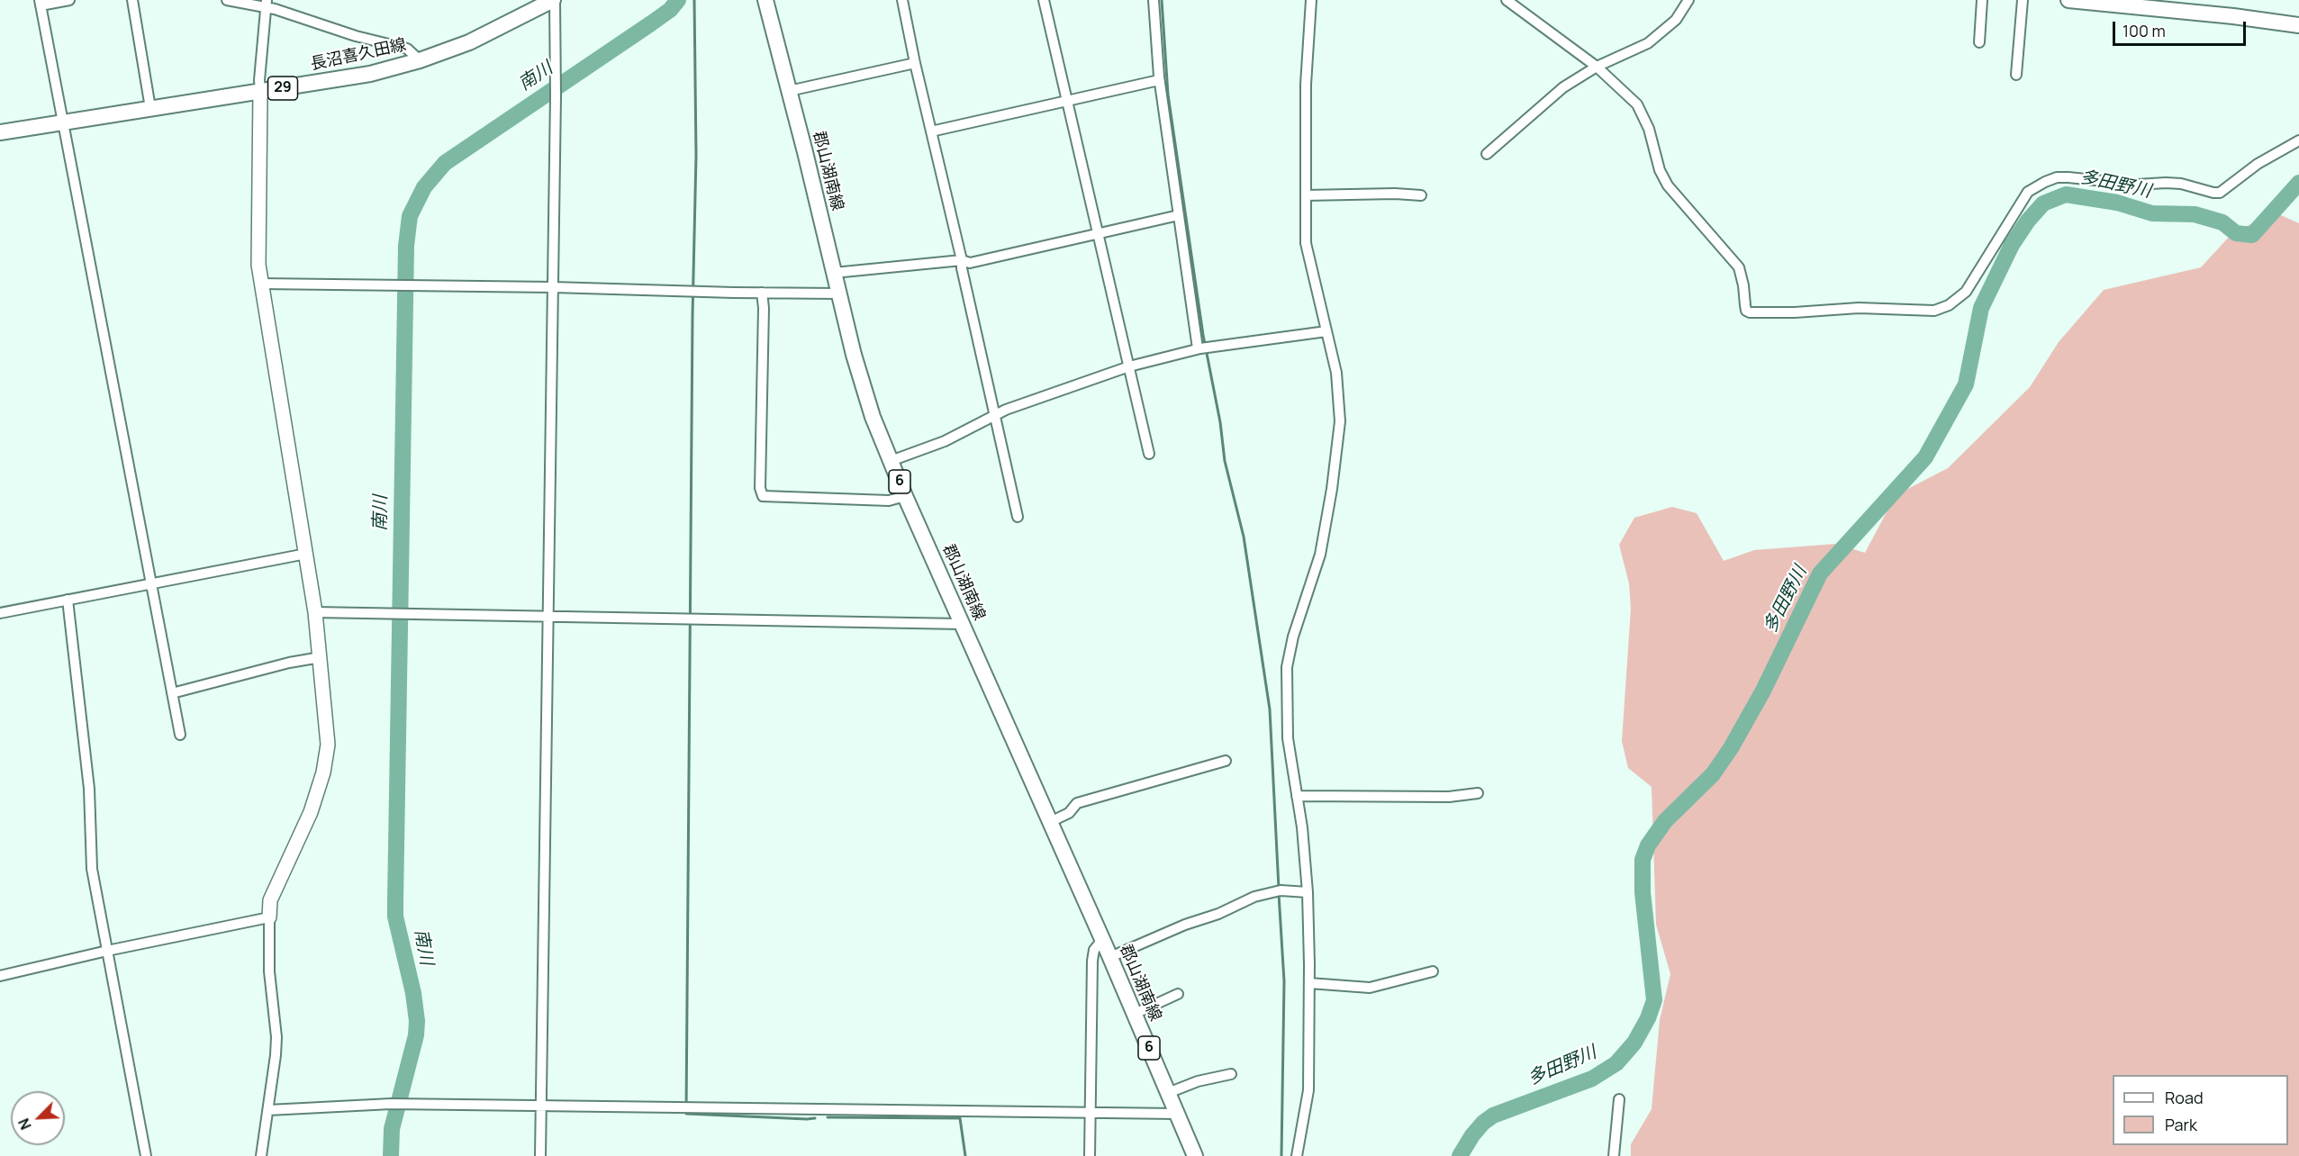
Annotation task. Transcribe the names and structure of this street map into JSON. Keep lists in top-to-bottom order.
{
  "streets": {
    "main road": [
      "長沼喜久田線",
      "29",
      "郡山湖南線",
      "6"
    ]
  },
  "water": ["南川", "多田野川"],
  "legend": ["Road", "Park"],
  "scale_bar": "100 m",
  "north": "bottom left"
}
